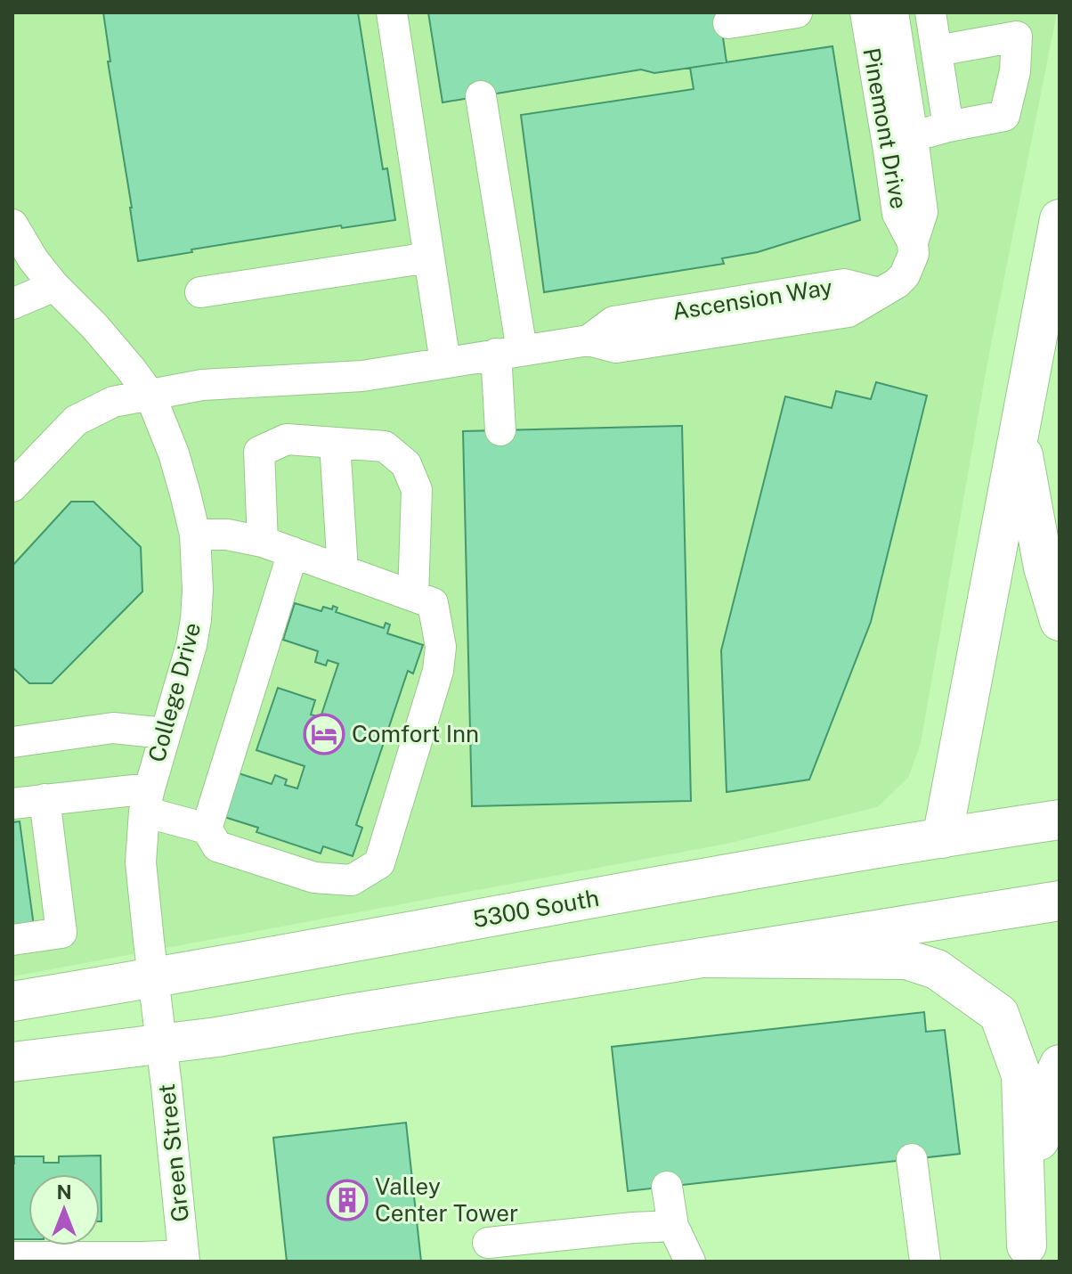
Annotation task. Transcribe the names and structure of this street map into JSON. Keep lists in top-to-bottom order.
{
  "streets": {
    "main road": ["5300 South"],
    "street": [
      "Pinemont Drive",
      "Ascension Way",
      "College Drive",
      "Green Street"
    ]
  },
  "crossings": [
    ["Pinemont Drive", "Ascension Way"],
    ["Ascension Way", "College Drive"],
    ["College Drive", "5300 South"],
    ["College Drive", "Green Street"]
  ],
  "places": {
    "hotel": ["Comfort Inn"],
    "building": ["Valley Center Tower"]
  },
  "north": "top"
}
